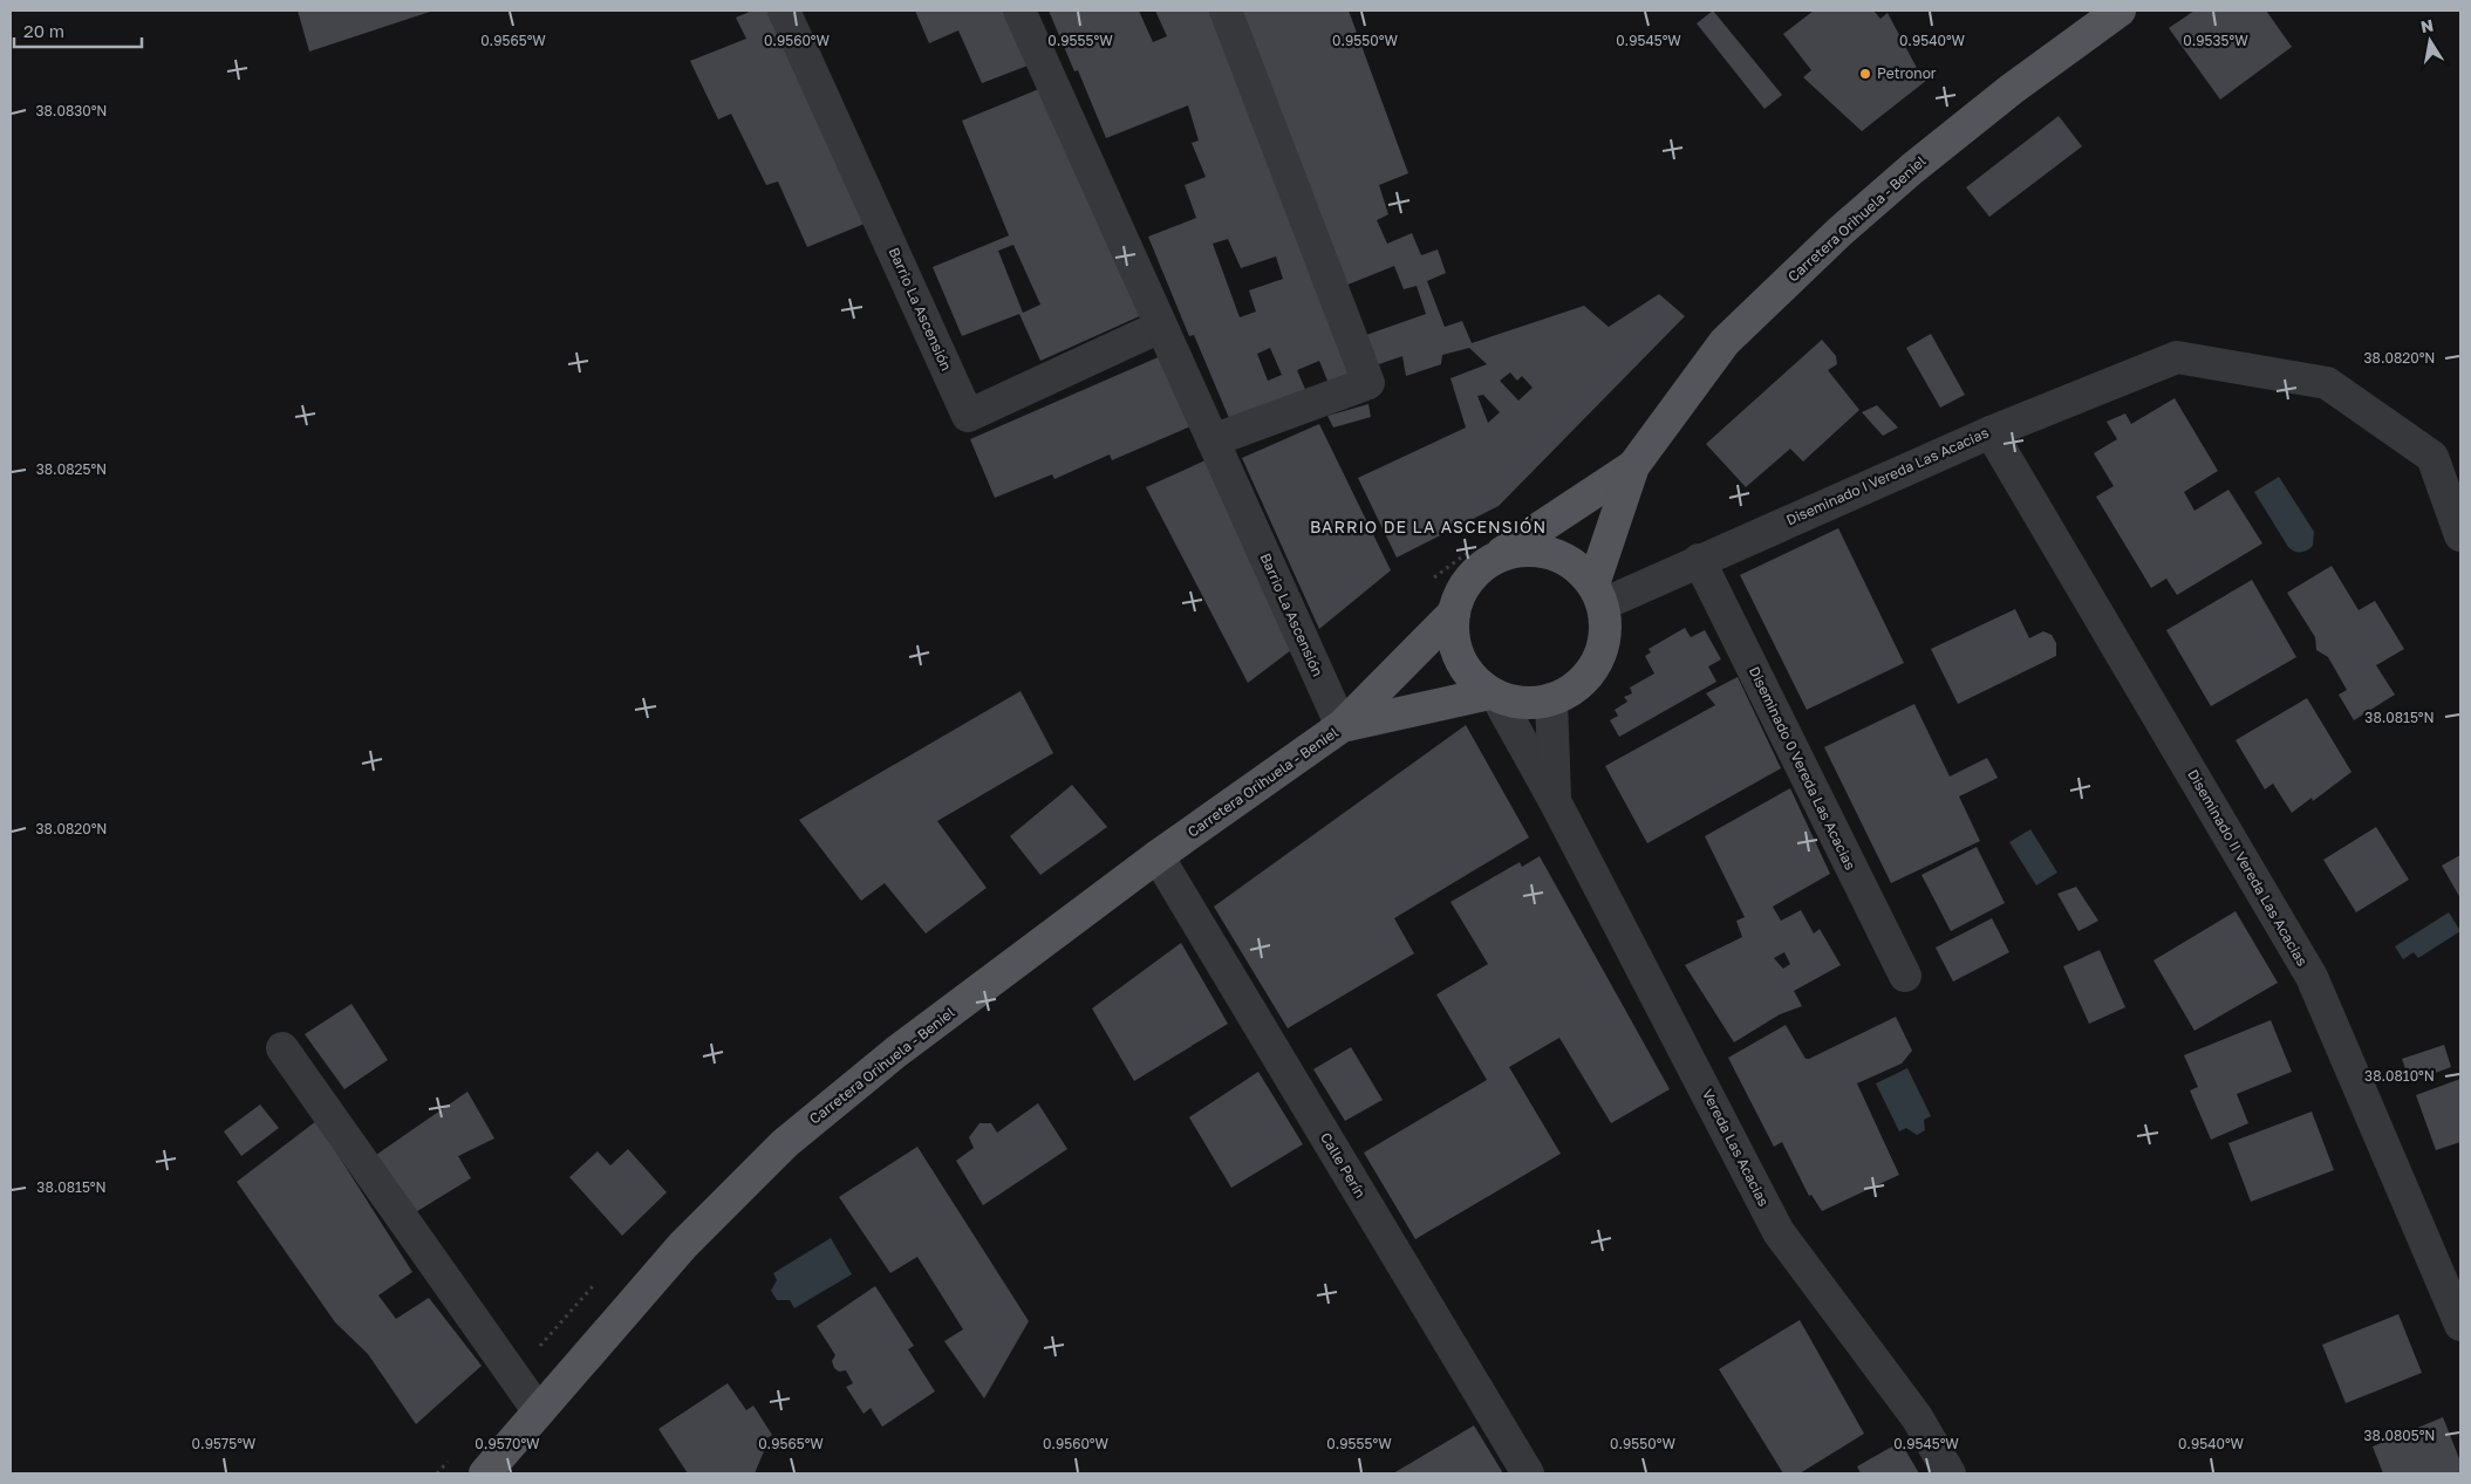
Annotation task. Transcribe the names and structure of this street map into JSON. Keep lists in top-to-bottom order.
{
  "streets": {
    "main road": ["Carretera Orihuela - Beniel"],
    "street": [
      "Barrio La Ascensión",
      "Diseminado I Vereda Las Acacias",
      "Diseminado 0 Vereda Las Acacias",
      "Diseminado II Vereda Las Acacias",
      "Vereda Las Acacias",
      "Calle Perín"
    ]
  },
  "crossings": [
    ["Carretera Orihuela - Beniel", "Barrio La Ascensión"],
    ["Carretera Orihuela - Beniel", "Diseminado I Vereda Las Acacias"],
    ["Carretera Orihuela - Beniel", "Vereda Las Acacias"],
    ["Carretera Orihuela - Beniel", "Calle Perín"],
    ["Diseminado I Vereda Las Acacias", "Diseminado 0 Vereda Las Acacias"],
    ["Diseminado I Vereda Las Acacias", "Diseminado II Vereda Las Acacias"],
    ["Diseminado I Vereda Las Acacias", "Vereda Las Acacias"]
  ],
  "districts": ["BARRIO DE LA ASCENSIÓN"],
  "places": ["Petronor"],
  "scale_bar": "20 m",
  "north": "top",
  "coordinates": [
    "0.9565°W",
    "0.9560°W",
    "0.9555°W",
    "0.9550°W",
    "0.9545°W",
    "0.9540°W",
    "0.9535°W",
    "38.0830°N",
    "38.0820°N",
    "38.0825°N",
    "38.0815°N",
    "38.0810°N",
    "38.0805°N",
    "0.9575°W",
    "0.9570°W"
  ]
}
